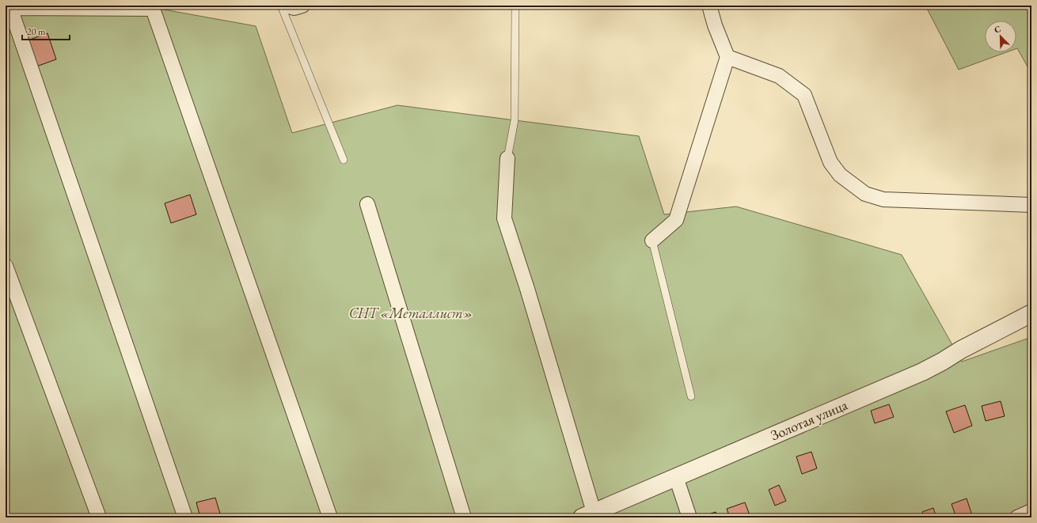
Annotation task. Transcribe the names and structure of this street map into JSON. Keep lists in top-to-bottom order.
{
  "streets": {
    "street": ["Золотая улица"]
  },
  "parks": ["СНТ «Металлист»"],
  "scale_bar": "20 m",
  "north": "top left"
}
